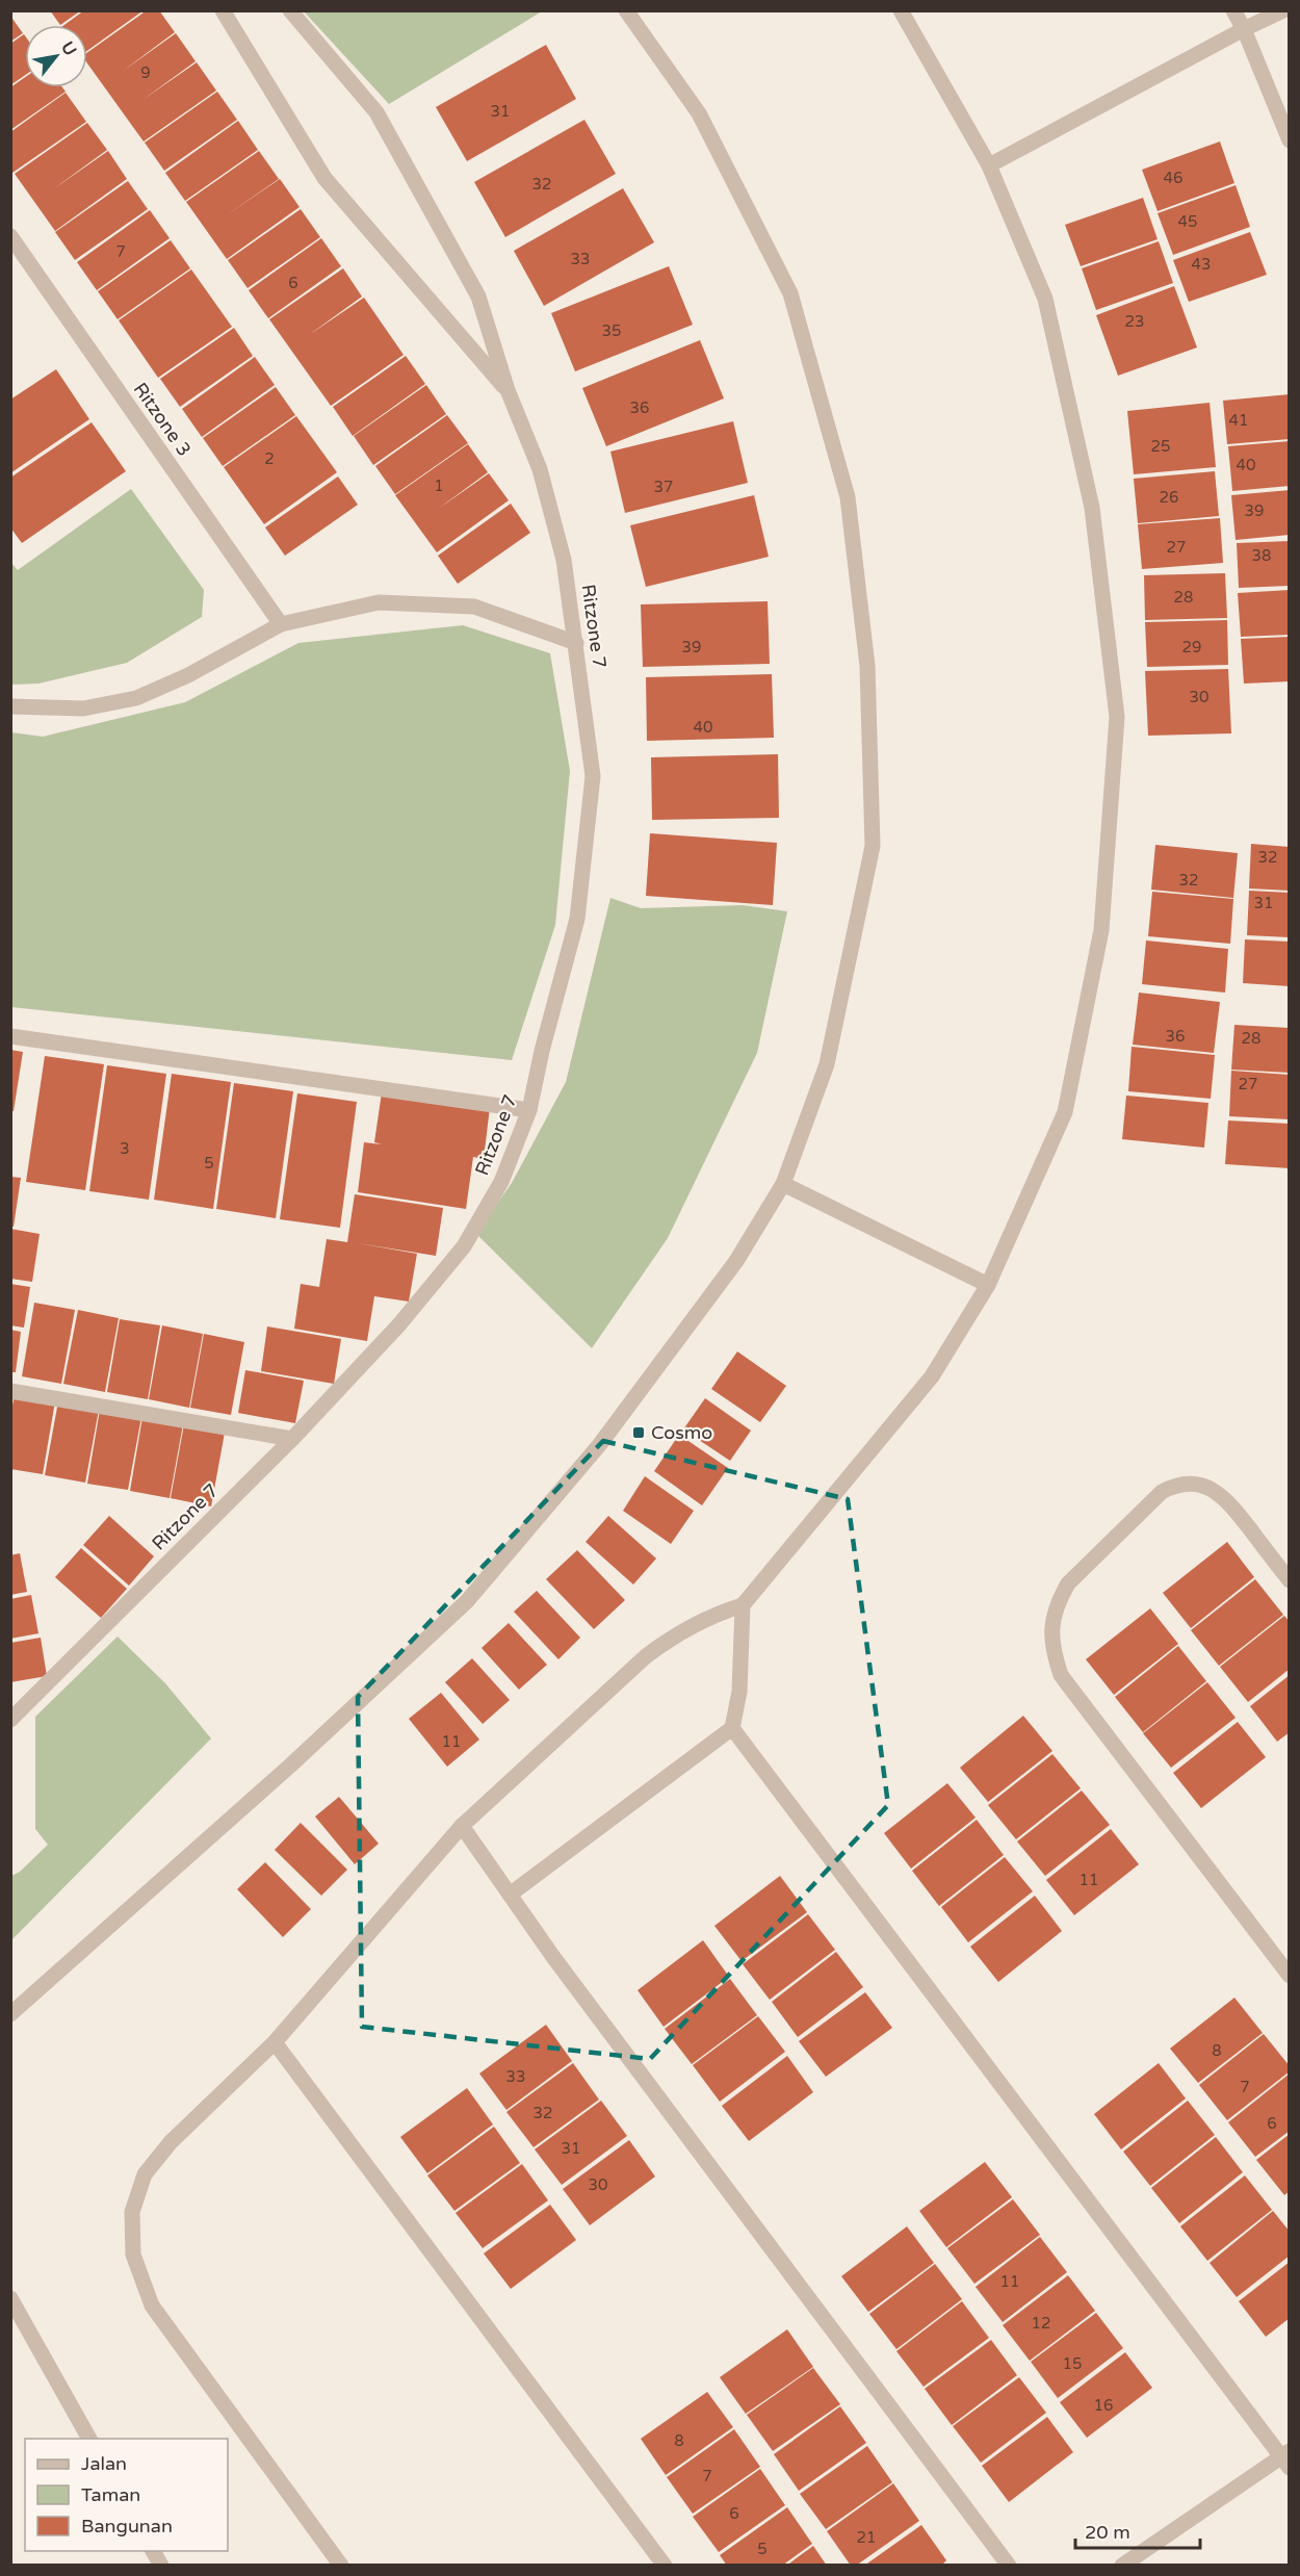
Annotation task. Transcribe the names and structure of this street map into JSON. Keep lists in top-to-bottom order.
{
  "streets": {
    "street": ["Ritzone 3", "Ritzone 7"]
  },
  "places": {
    "transit": ["Cosmo"]
  },
  "house_numbers": [
    "9",
    "31",
    "46",
    "32",
    "45",
    "7",
    "33",
    "43",
    "6",
    "23",
    "35",
    "36",
    "41",
    "25",
    "2",
    "40",
    "1",
    "37",
    "26",
    "39",
    "27",
    "38",
    "28",
    "39",
    "29",
    "30",
    "40",
    "32",
    "32",
    "31",
    "36",
    "28",
    "27",
    "3",
    "5",
    "11",
    "11",
    "8",
    "33",
    "7",
    "32",
    "6",
    "31",
    "30",
    "11",
    "12",
    "15",
    "16",
    "8",
    "7",
    "6",
    "21",
    "5"
  ],
  "legend": ["Jalan", "Taman", "Bangunan"],
  "scale_bar": "20 m",
  "north": "top right"
}
